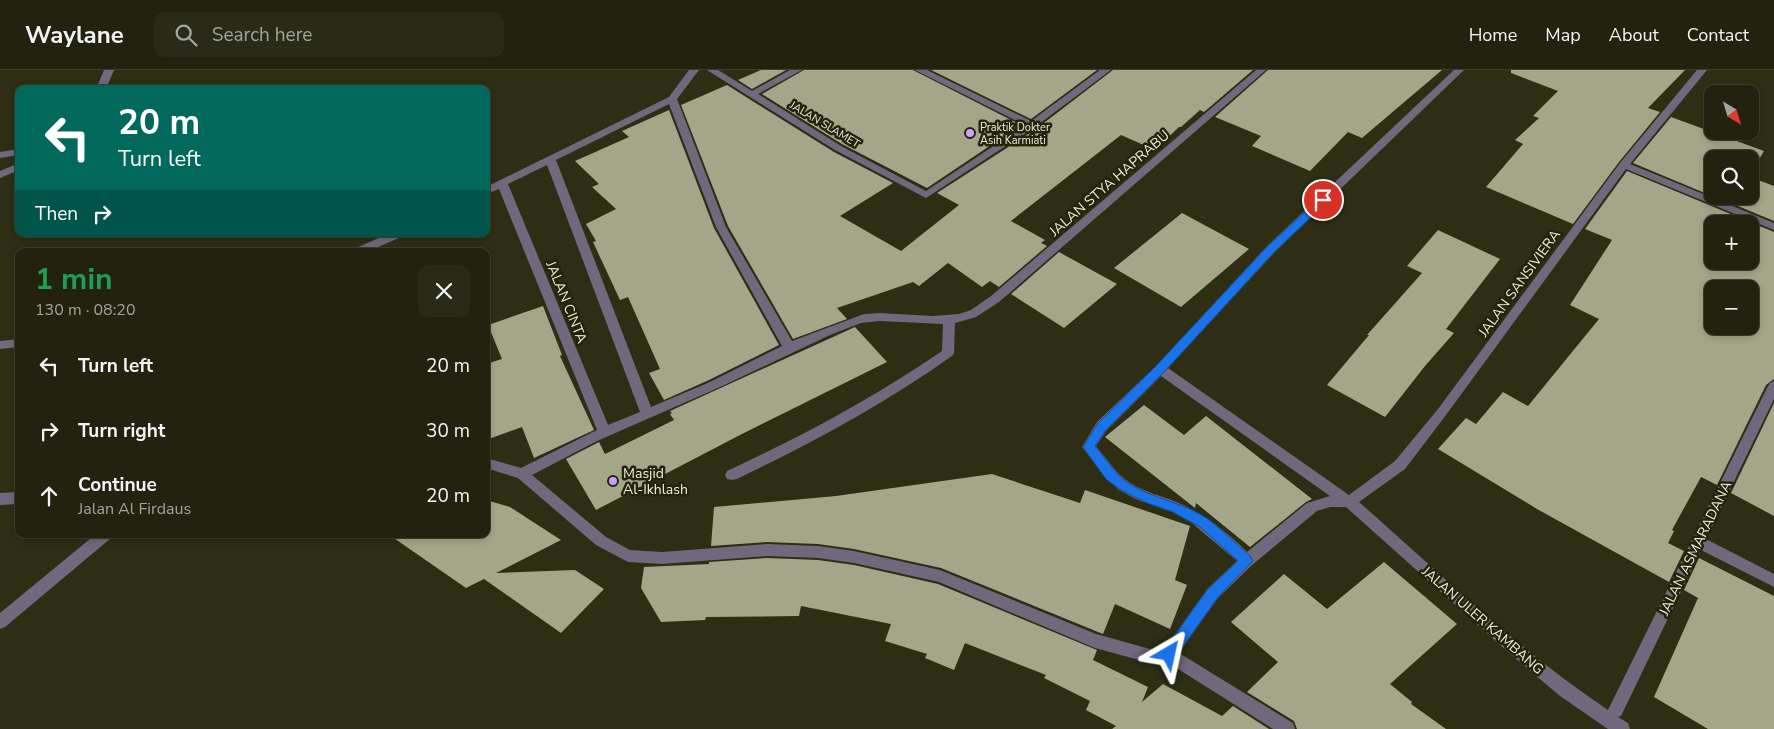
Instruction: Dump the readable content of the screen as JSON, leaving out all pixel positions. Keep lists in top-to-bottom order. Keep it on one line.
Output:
{"streets":{"street":["JALAN SLAMET","JALAN STYA HAPRABU","JALAN SANSIVIERA","JALAN CINTA","JALAN ASMARADANA","JALAN ULER KAMBANG"]},"crossings":[["JALAN SANSIVIERA","JALAN ULER KAMBANG"]],"places":["Praktik Dokter Asih Karmiati","Masjid Al-Ikhlash"],"north":"bottom right","page":{"header":"Waylane","search":"Search here","nav":["Home","Map","About","Contact"],"map_buttons":["+","−"],"turn":["20 m","Turn left"],"then":"Then","heading":["1 min","130 m · 08:20"],"list":[{"name":"Turn left","value":"20 m"},{"name":"Turn right","value":"30 m"},{"name":"Continue","note":"Jalan Al Firdaus","value":"20 m"}]}}
